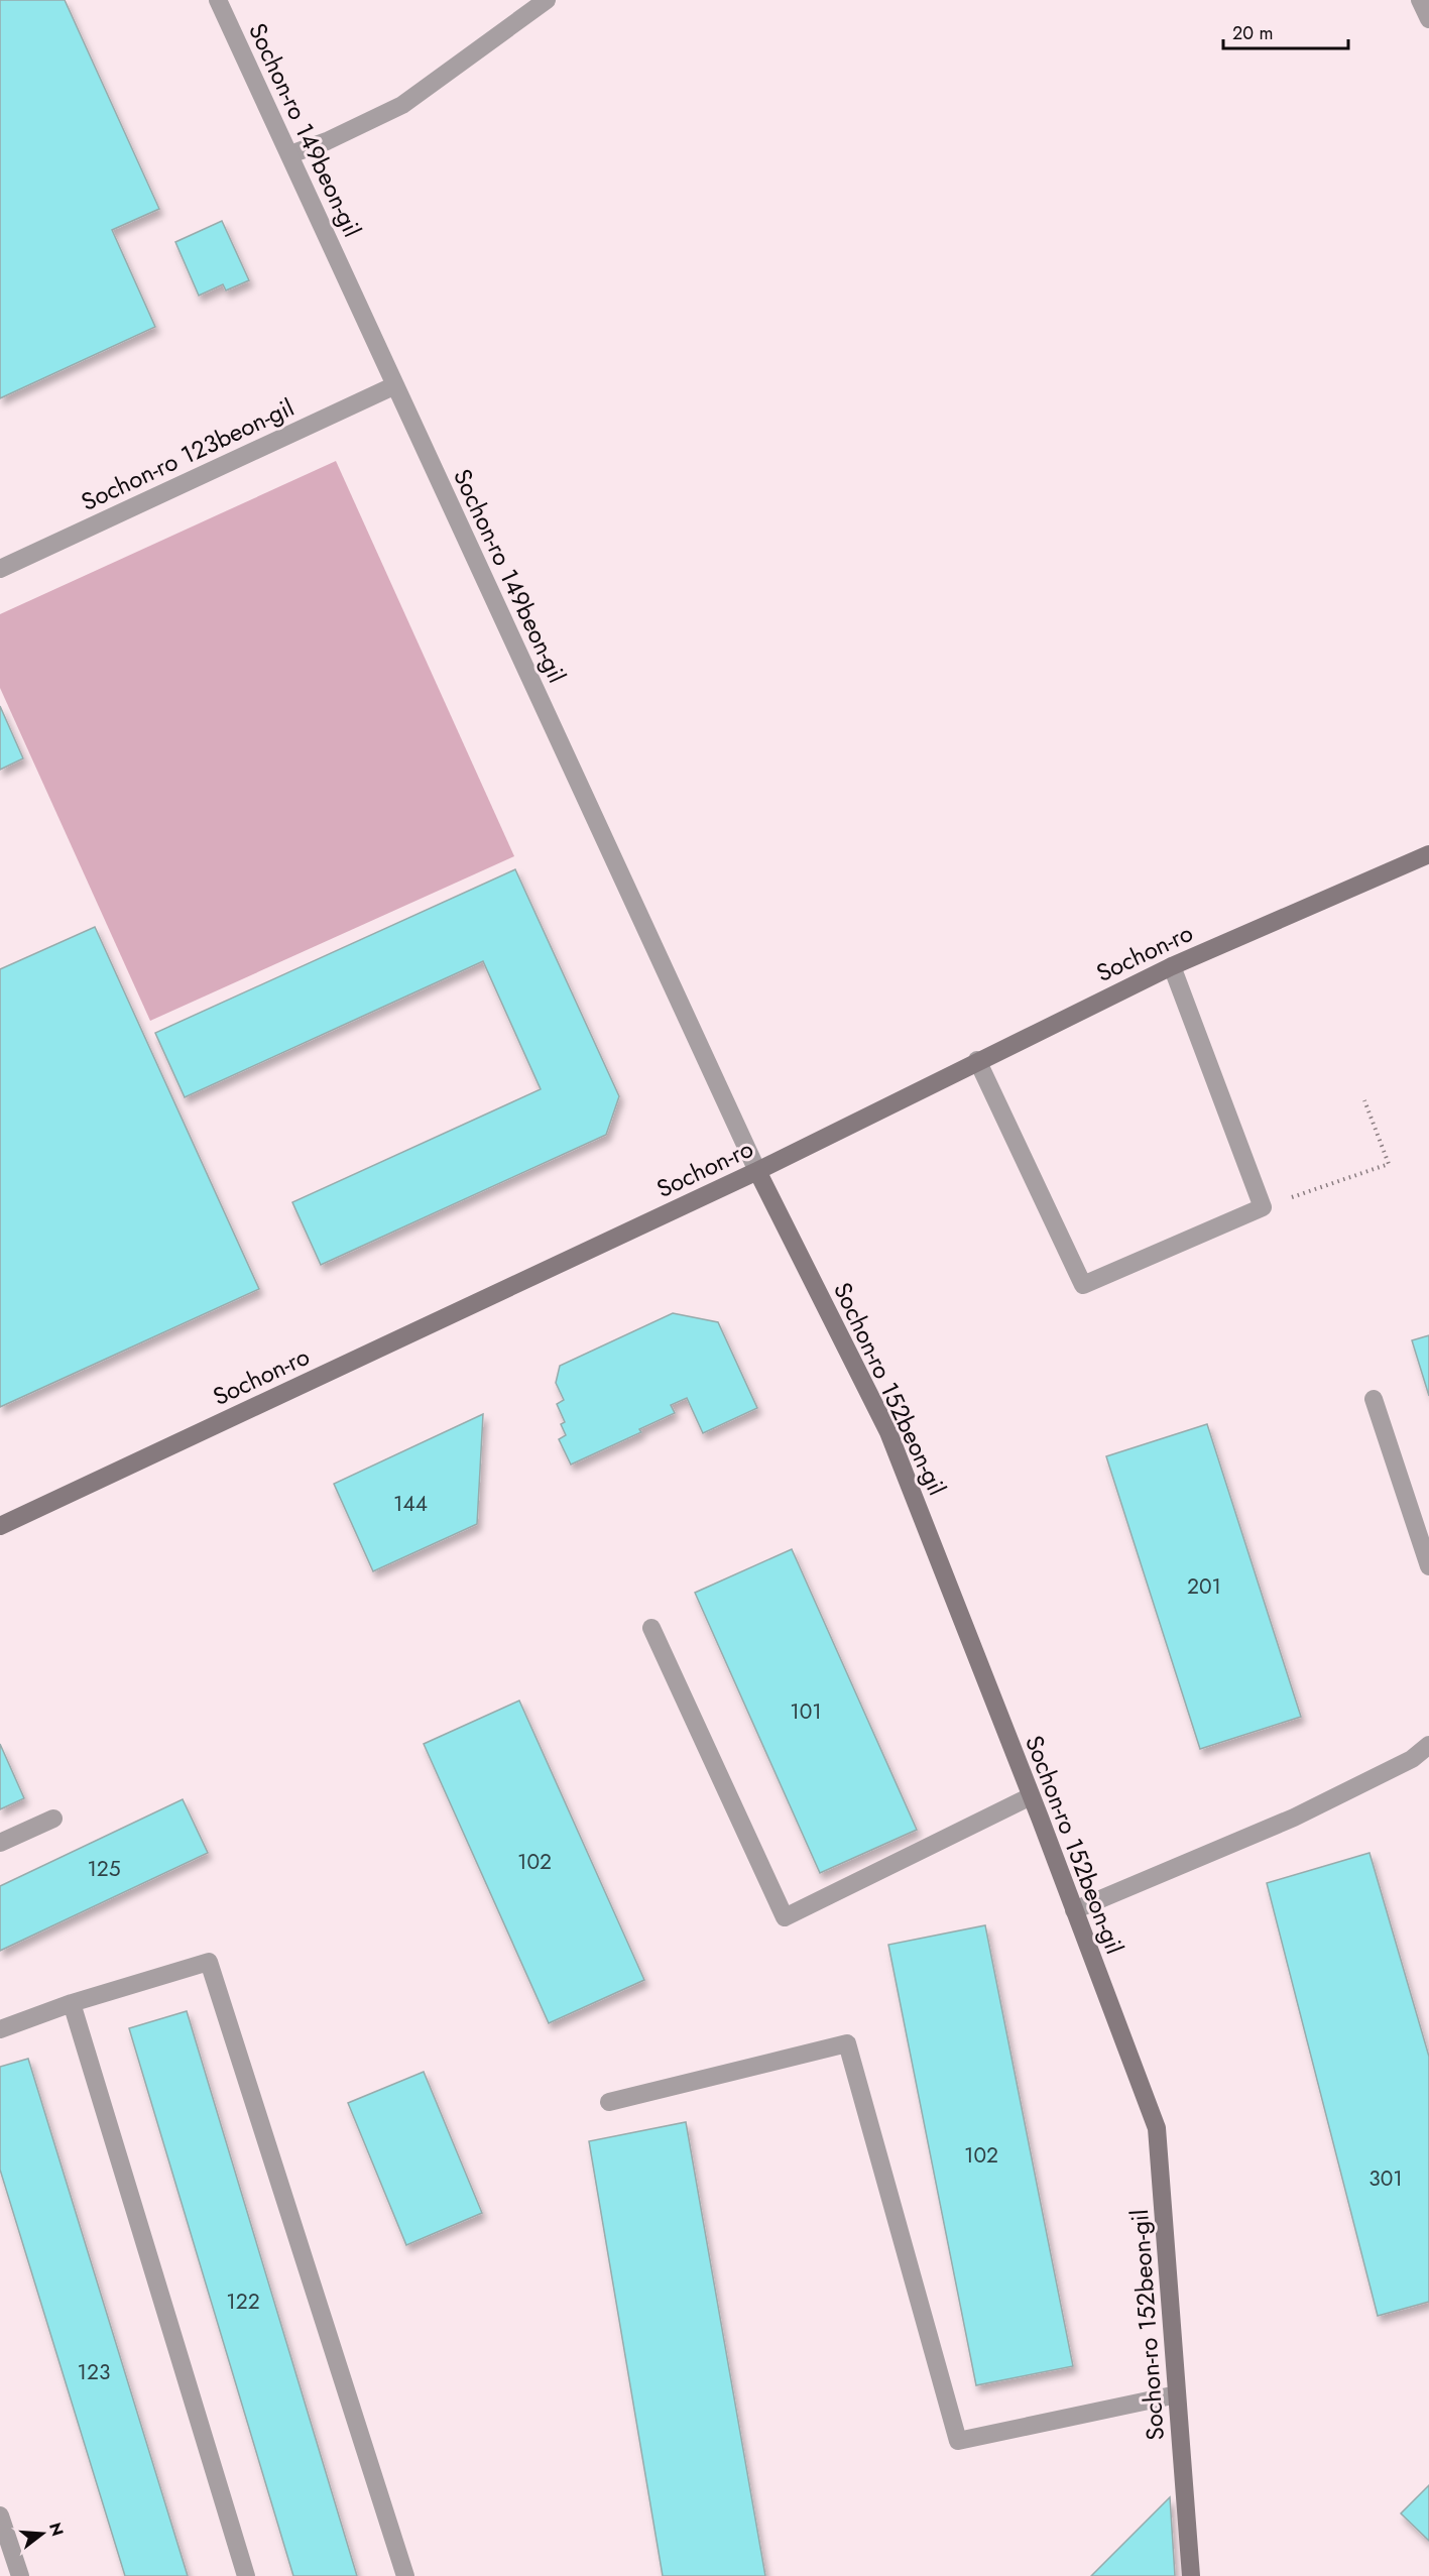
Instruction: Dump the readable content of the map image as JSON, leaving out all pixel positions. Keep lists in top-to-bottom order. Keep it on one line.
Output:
{"streets":{"street":["Sochon-ro 149beon-gil","Sochon-ro 123beon-gil","Sochon-ro","Sochon-ro 152beon-gil"]},"crossings":[["Sochon-ro 149beon-gil","Sochon-ro 123beon-gil"],["Sochon-ro 149beon-gil","Sochon-ro"],["Sochon-ro 149beon-gil","Sochon-ro 152beon-gil"],["Sochon-ro","Sochon-ro 152beon-gil"]],"house_numbers":["144","201","101","102","125","102","301","122","123"],"scale_bar":"20 m","north":"right"}
